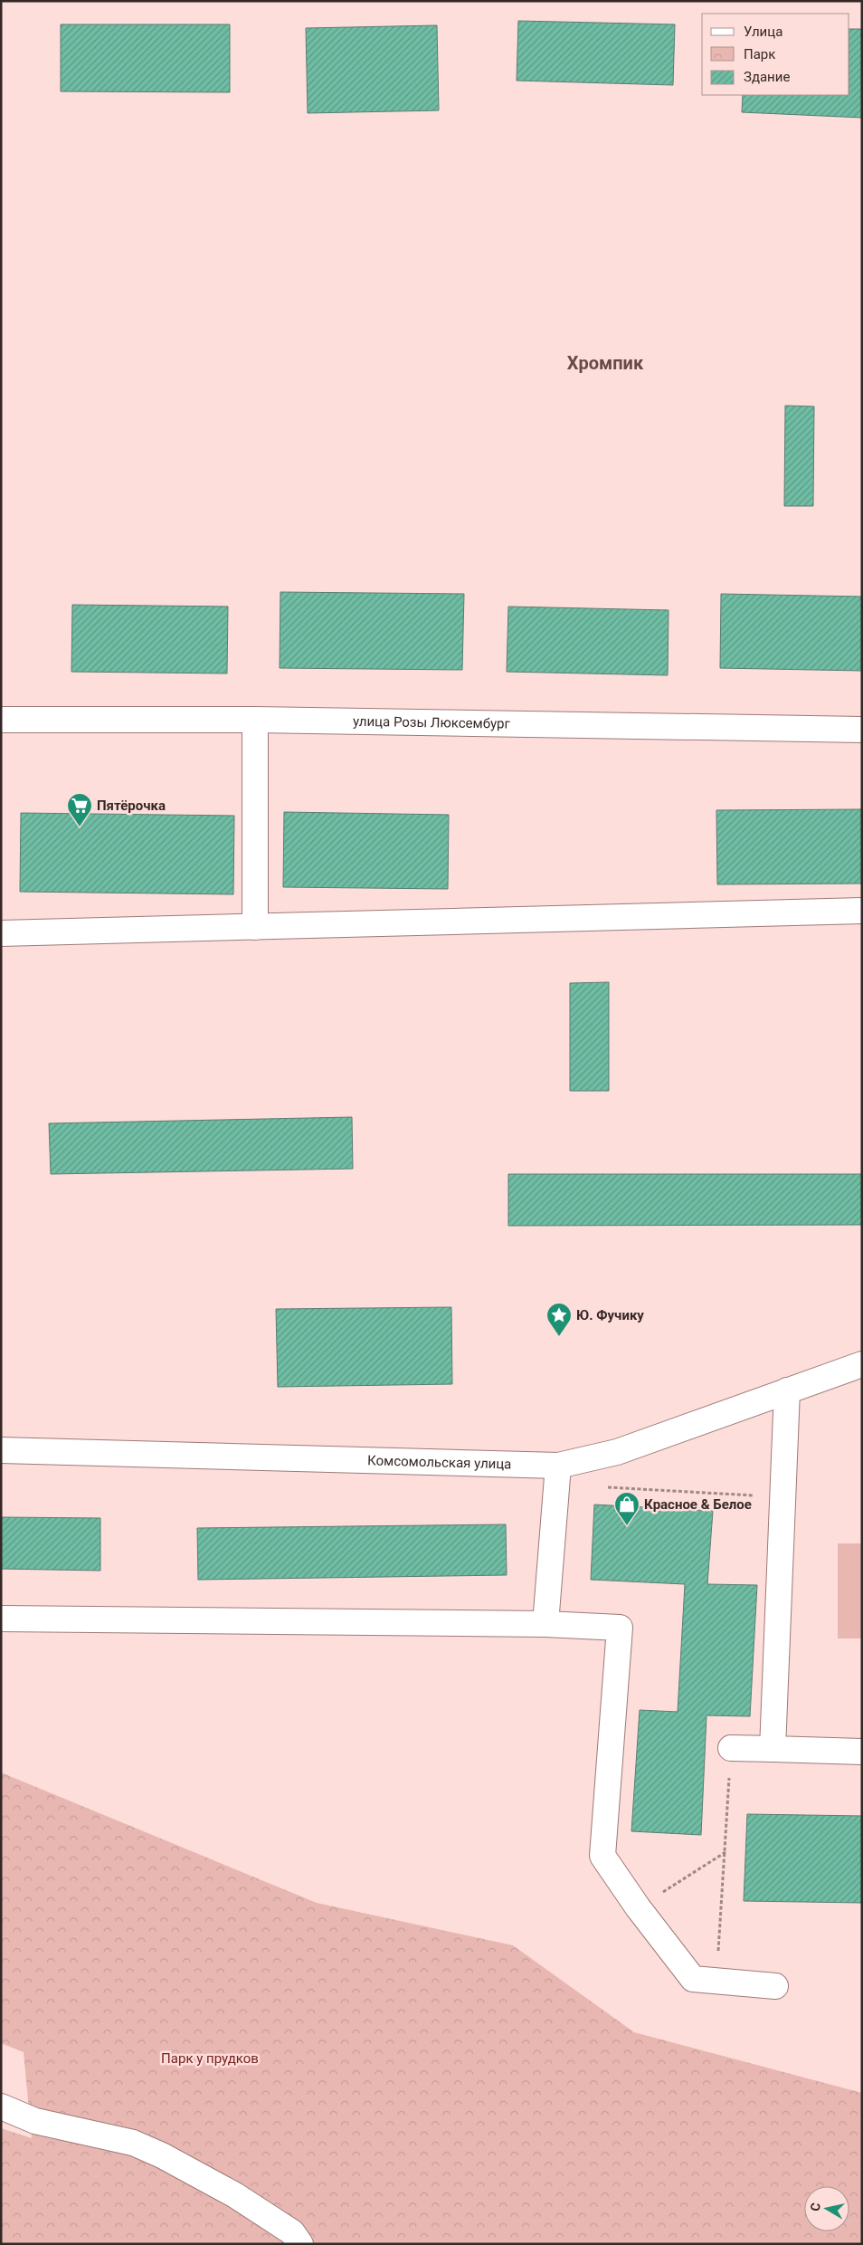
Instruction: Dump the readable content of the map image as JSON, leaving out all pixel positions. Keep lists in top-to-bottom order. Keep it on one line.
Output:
{"streets":{"street":["улица Розы Люксембург","Комсомольская улица"]},"districts":["Хромпик"],"parks":["Парк у прудков"],"places":{"supermarket":["Пятёрочка"],"place":["Ю. Фучику"],"shop":["Красное & Белое"]},"legend":["Улица","Парк","Здание"],"north":"left"}
